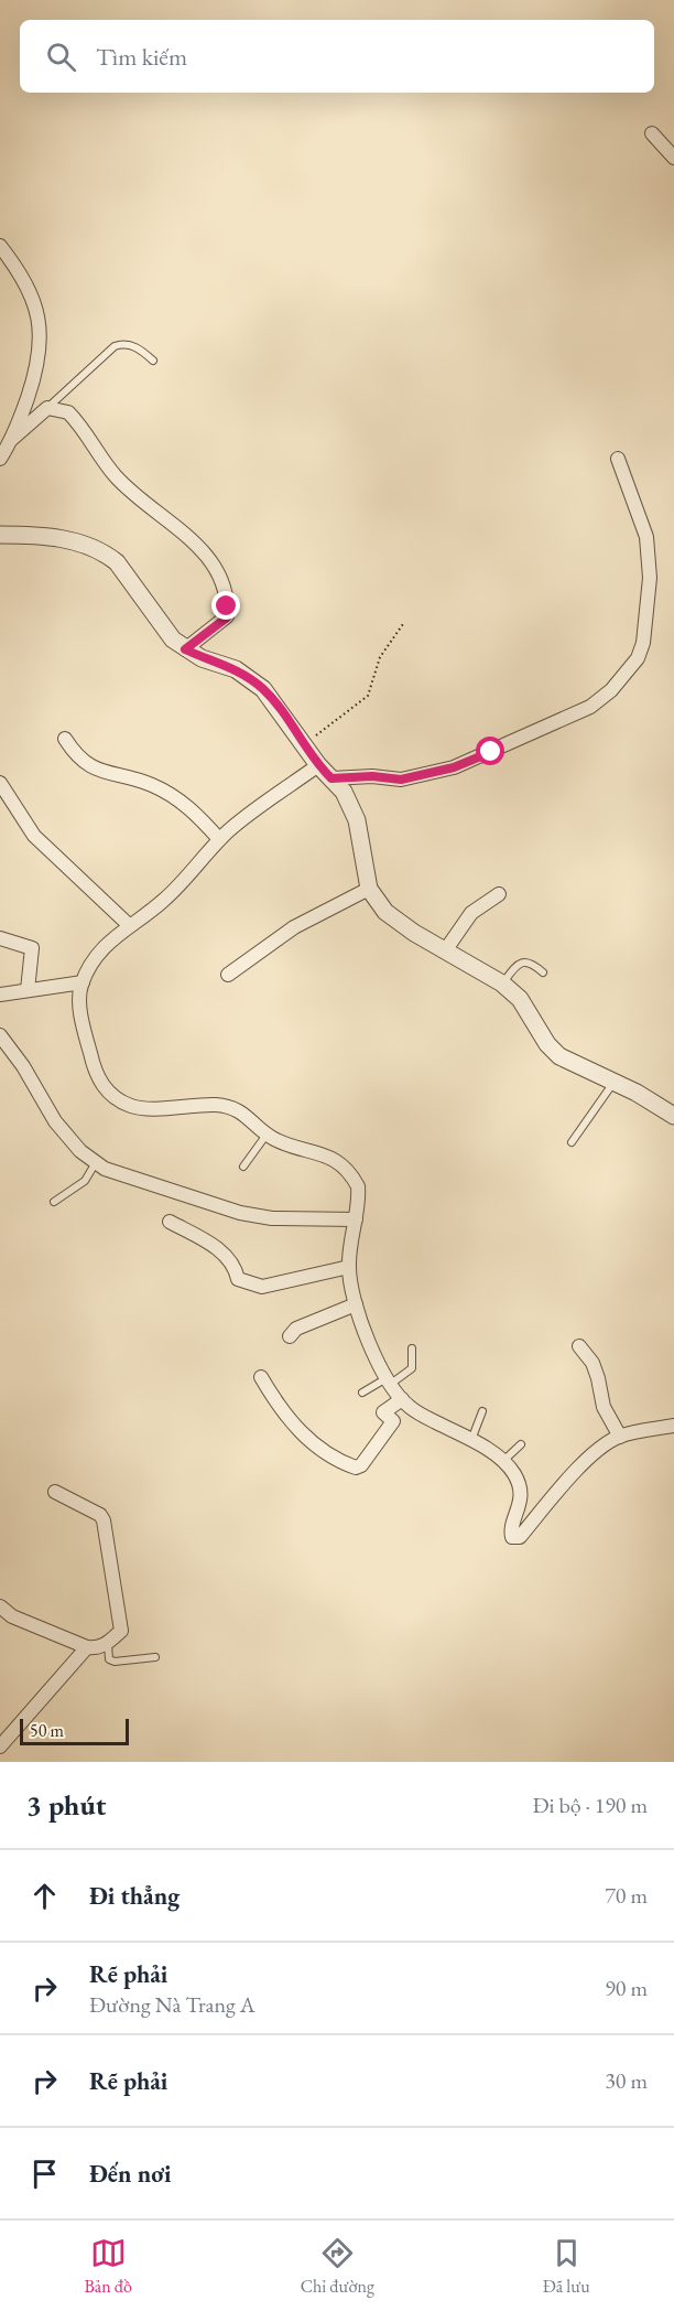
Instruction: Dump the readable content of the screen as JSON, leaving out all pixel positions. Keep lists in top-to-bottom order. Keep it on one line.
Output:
{"scale_bar":"50 m","page":{"search":"Tìm kiếm","scale":"50 m","heading":["3 phút","Đi bộ · 190 m"],"list":[["Đi thẳng","70 m"],["Rẽ phải","Đường Nà Trang A","90 m"],["Rẽ phải","30 m"],"Đến nơi"],"nav":["Bản đồ","Chỉ đường","Đã lưu"]}}
